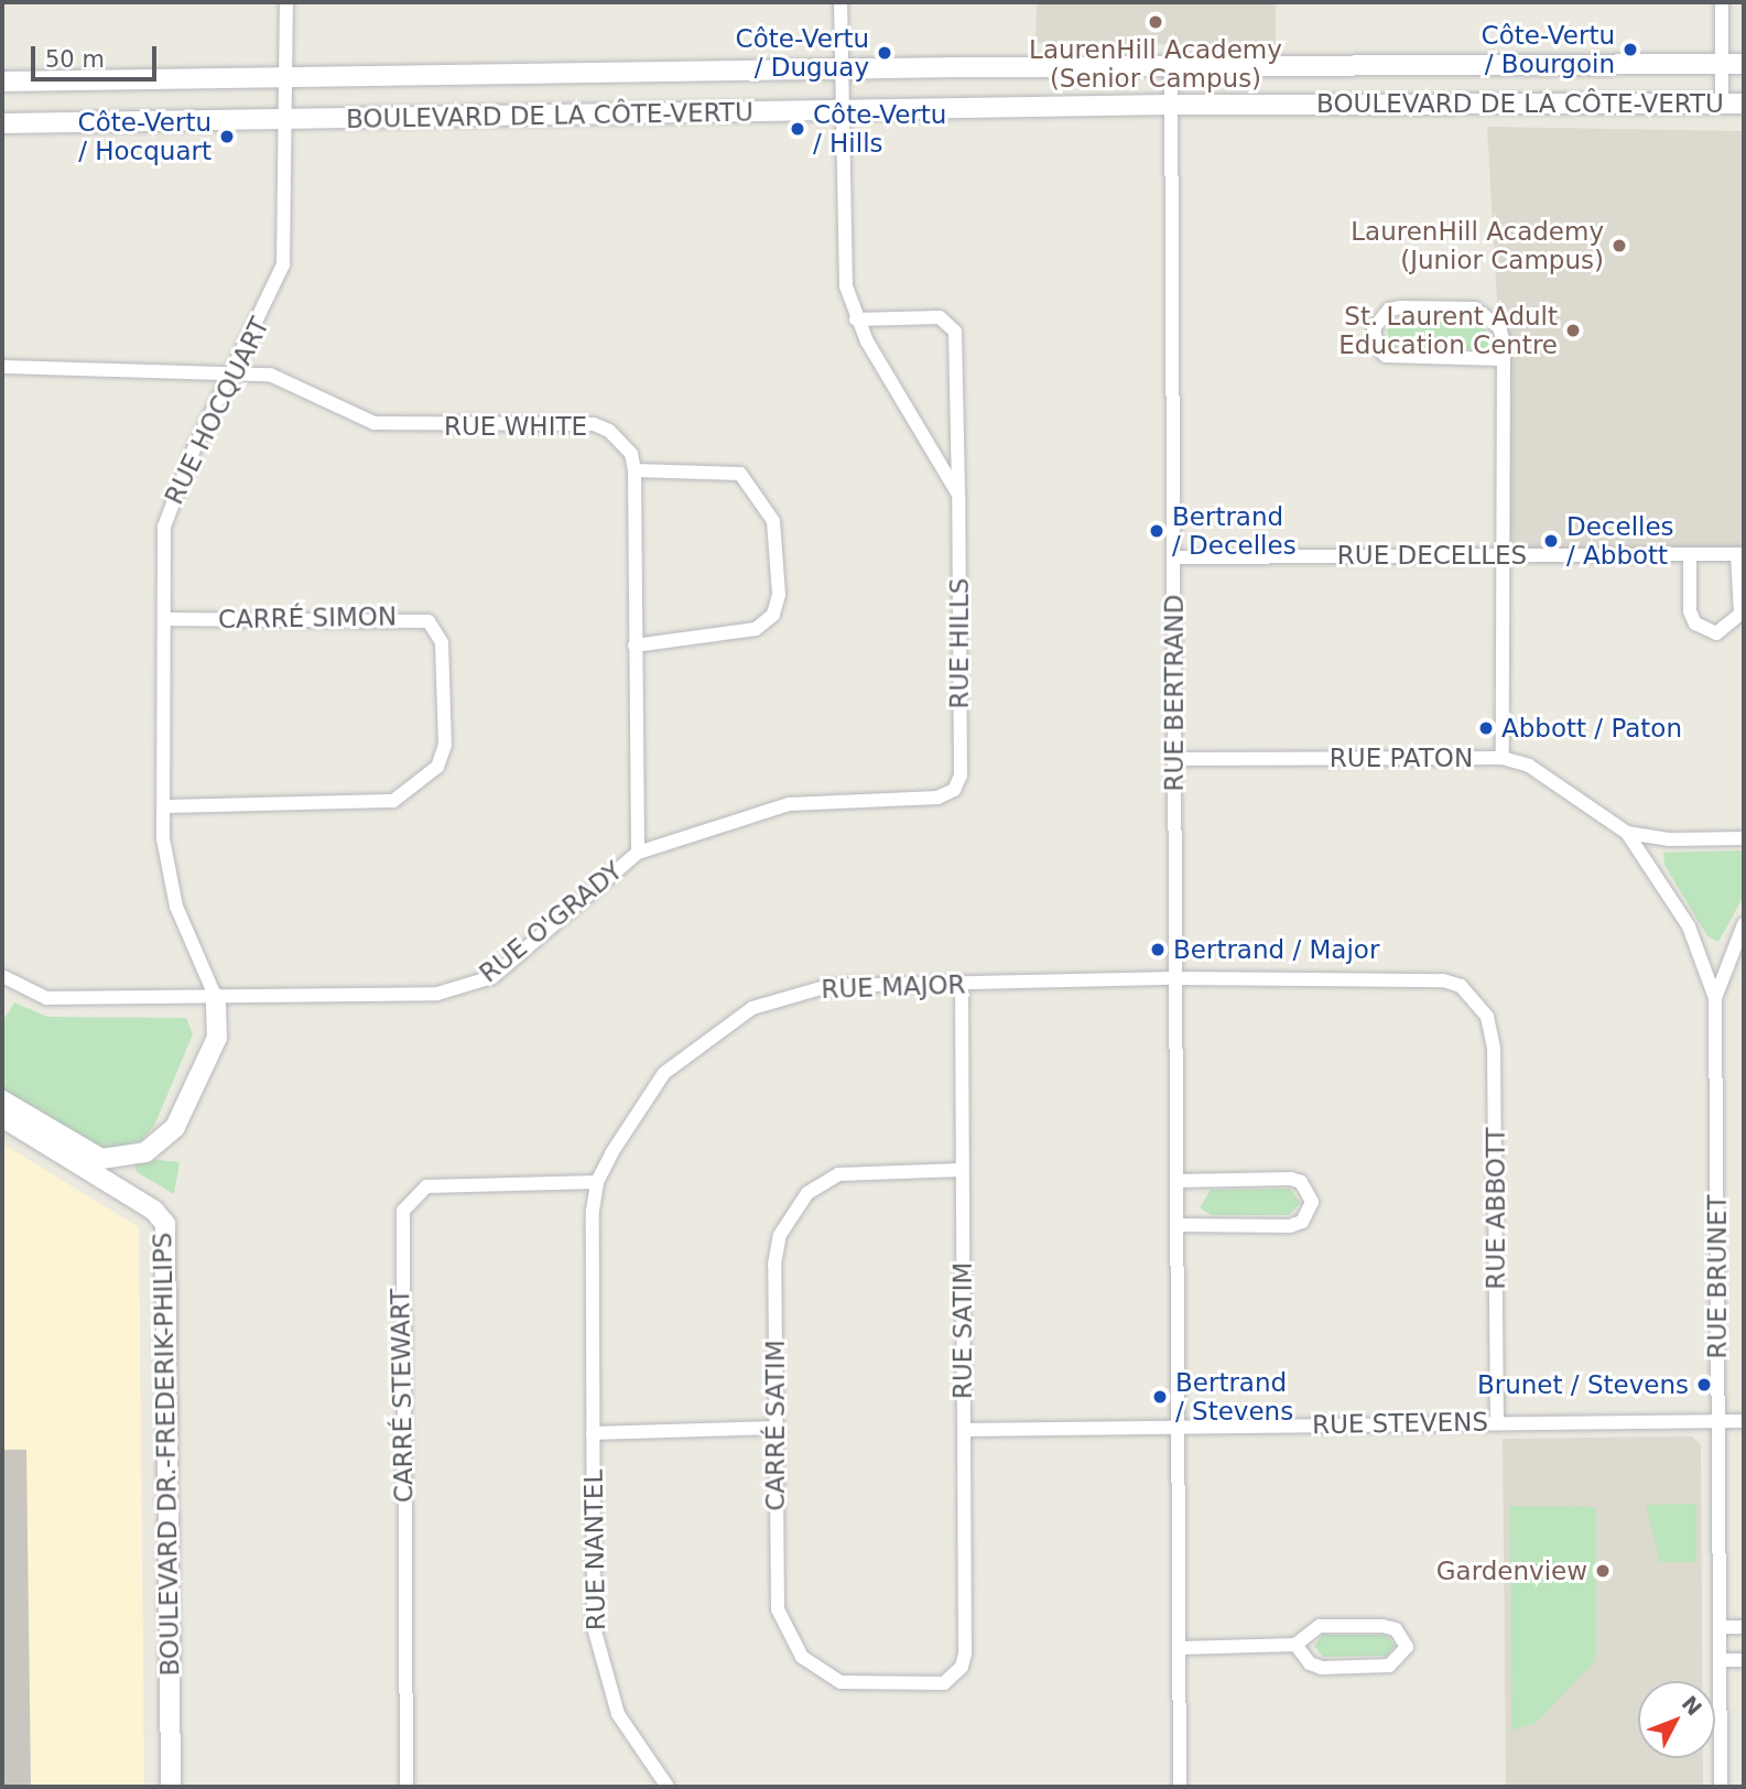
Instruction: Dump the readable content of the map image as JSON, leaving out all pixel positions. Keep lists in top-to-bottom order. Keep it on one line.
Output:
{"streets":{"main road":["BOULEVARD DE LA CÔTE-VERTU","BOULEVARD DR.-FREDERIK-PHILIPS"],"street":["RUE HOCQUART","RUE WHITE","RUE DECELLES","CARRÉ SIMON","RUE HILLS","RUE BERTRAND","RUE PATON","RUE O'GRADY","RUE MAJOR","RUE ABBOTT","RUE BRUNET","RUE SATIM","CARRÉ STEWART","RUE STEVENS","CARRÉ SATIM","RUE NANTEL"]},"crossings":[["BOULEVARD DE LA CÔTE-VERTU","RUE HOCQUART"],["BOULEVARD DE LA CÔTE-VERTU","RUE HILLS"],["BOULEVARD DE LA CÔTE-VERTU","RUE BERTRAND"],["RUE HOCQUART","RUE WHITE"],["RUE HOCQUART","CARRÉ SIMON"],["RUE HOCQUART","RUE O'GRADY"],["RUE WHITE","RUE O'GRADY"],["RUE DECELLES","RUE BERTRAND"],["RUE HILLS","RUE O'GRADY"],["RUE BERTRAND","RUE PATON"],["RUE BERTRAND","RUE MAJOR"],["RUE BERTRAND","RUE STEVENS"],["RUE PATON","RUE BRUNET"],["RUE MAJOR","RUE ABBOTT"],["RUE MAJOR","RUE SATIM"],["RUE MAJOR","CARRÉ STEWART"],["RUE MAJOR","RUE NANTEL"],["RUE ABBOTT","RUE STEVENS"],["RUE BRUNET","RUE STEVENS"],["RUE SATIM","RUE STEVENS"],["RUE SATIM","CARRÉ SATIM"]],"places":["LaurenHill Academy (Senior Campus)","Côte-Vertu / Bourgoin","Côte-Vertu / Duguay","Côte-Vertu / Hills","Côte-Vertu / Hocquart","LaurenHill Academy (Junior Campus)","St. Laurent Adult Education Centre","Bertrand / Decelles","Decelles / Abbott","Abbott / Paton","Bertrand / Major","Brunet / Stevens","Bertrand / Stevens","Gardenview"],"scale_bar":"50 m","north":"top right"}
